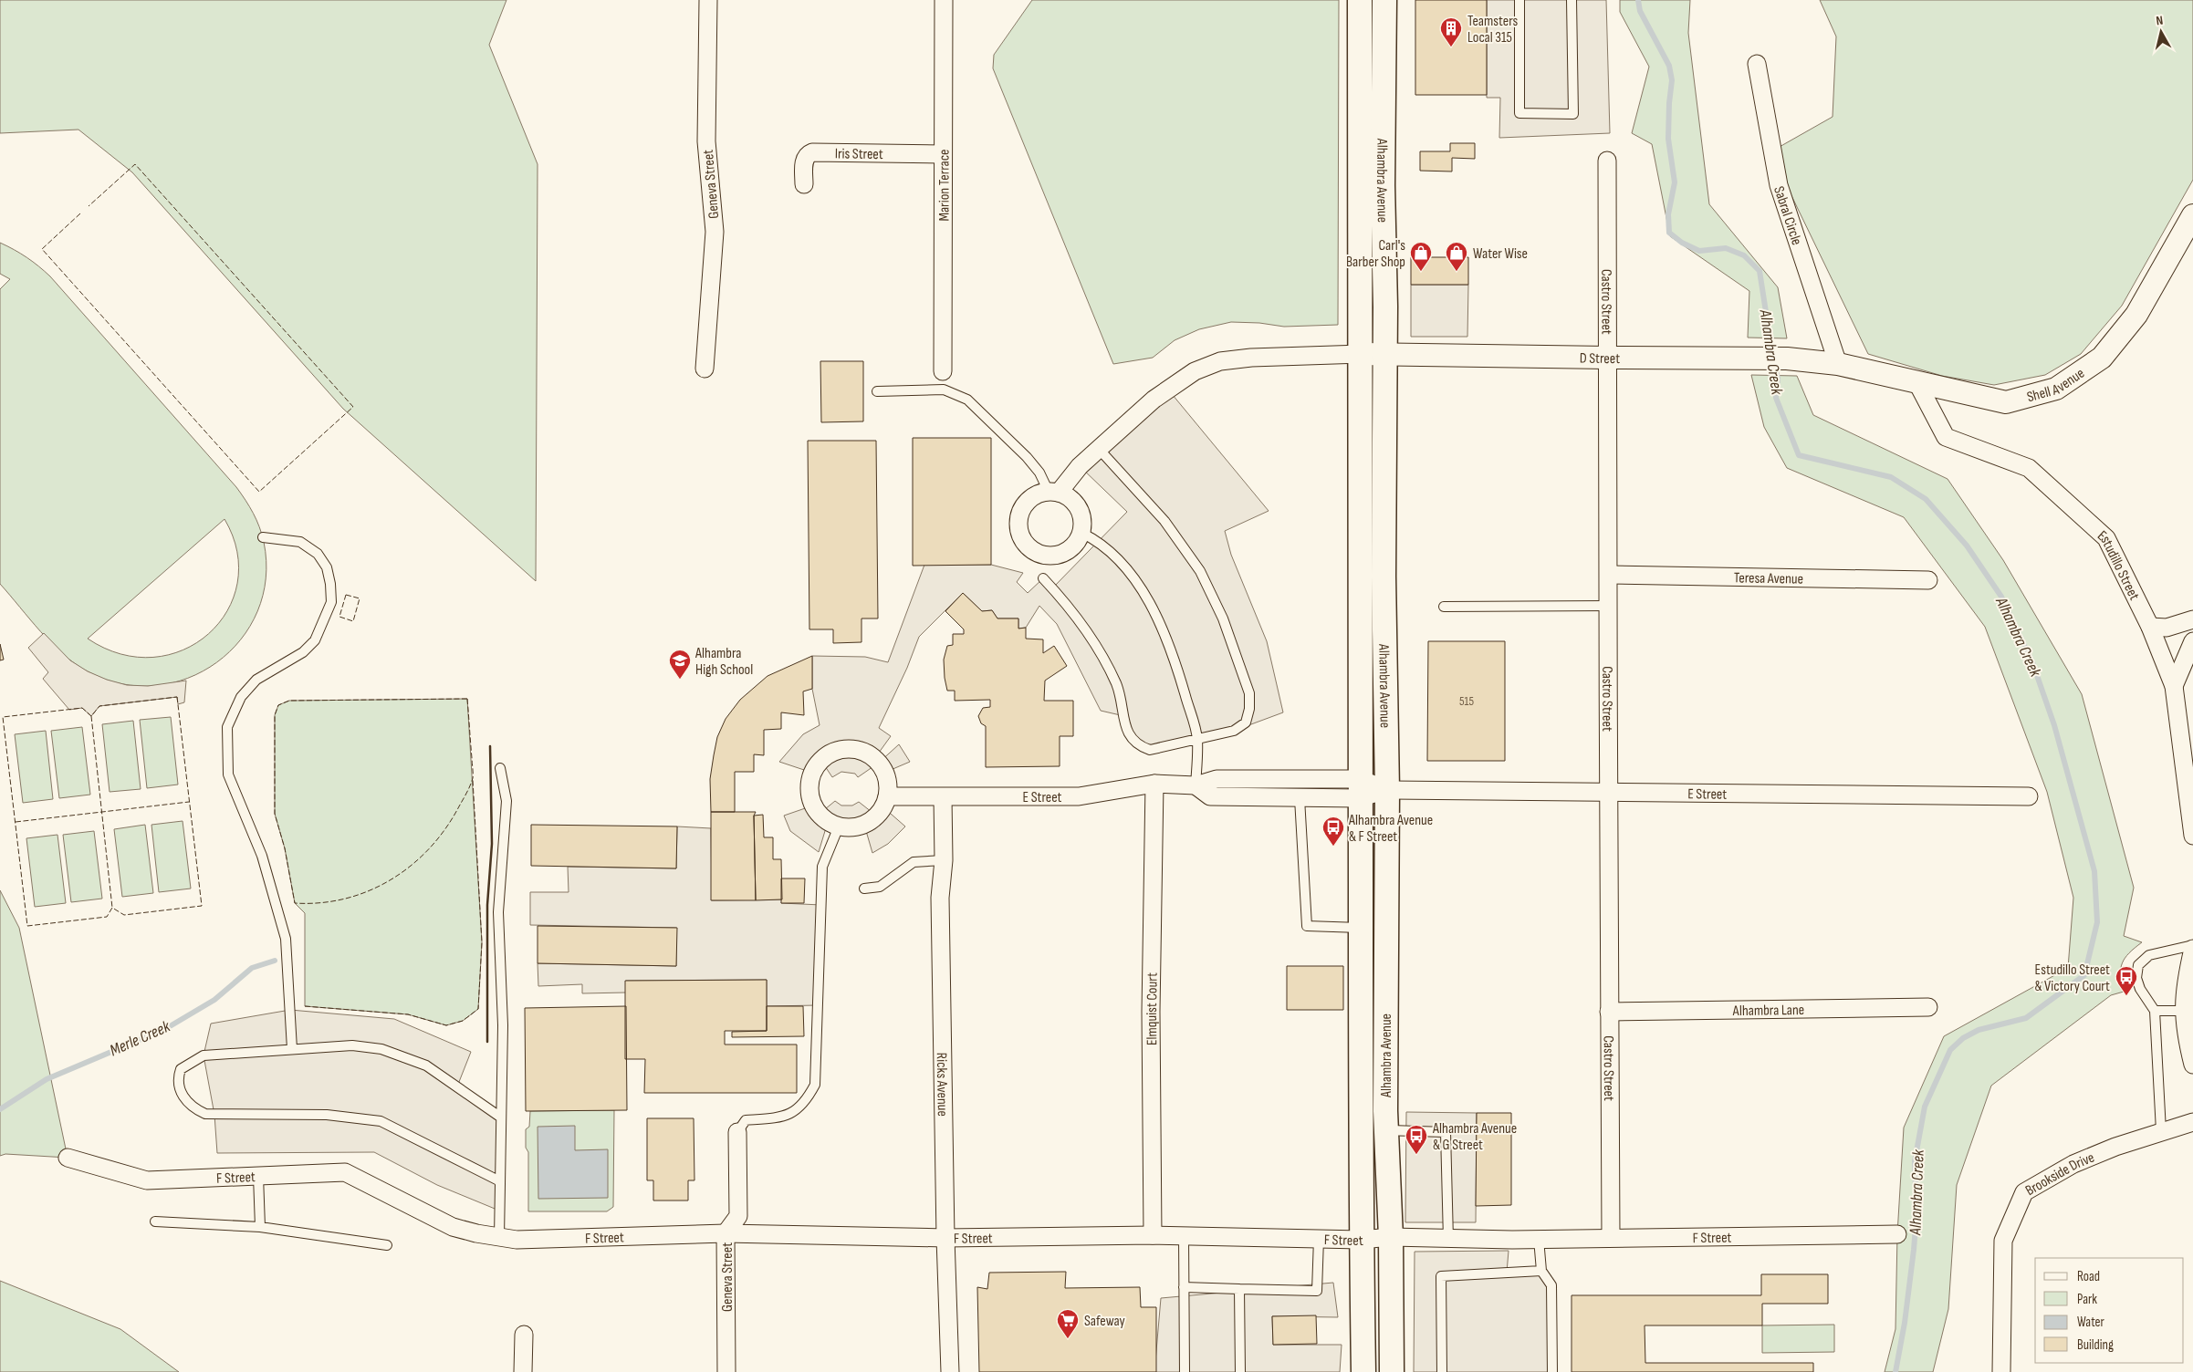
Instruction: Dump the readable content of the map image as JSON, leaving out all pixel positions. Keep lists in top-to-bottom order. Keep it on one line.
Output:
{"streets":{"main road":["Alhambra Avenue"],"street":["Iris Street","Geneva Street","Marion Terrace","Sabral Circle","Castro Street","D Street","Shell Avenue","Estudillo Street","Teresa Avenue","E Street","Elmquist Court","Alhambra Lane","Ricks Avenue","Brookside Drive","F Street"]},"crossings":[["Iris Street","Marion Terrace"],["Alhambra Avenue","D Street"],["Alhambra Avenue","E Street"],["Alhambra Avenue","F Street"],["Geneva Street","F Street"],["Sabral Circle","D Street"],["Sabral Circle","Shell Avenue"],["Castro Street","D Street"],["Castro Street","Teresa Avenue"],["Castro Street","E Street"],["Castro Street","Alhambra Lane"],["Castro Street","F Street"],["D Street","Shell Avenue"],["Shell Avenue","Estudillo Street"],["E Street","Elmquist Court"],["E Street","Ricks Avenue"],["Elmquist Court","F Street"],["Ricks Avenue","F Street"]],"water":["Alhambra Creek","Merle Creek"],"places":{"building":["Teamsters Local 315"],"shop":["Carl's Barber Shop","Water Wise"],"school or university":["Alhambra High School"],"bus stop":["Alhambra Avenue & F Street","Estudillo Street & Victory Court","Alhambra Avenue & G Street"],"supermarket":["Safeway"]},"house_numbers":["515"],"legend":["Road","Park","Water","Building"],"north":"top"}
